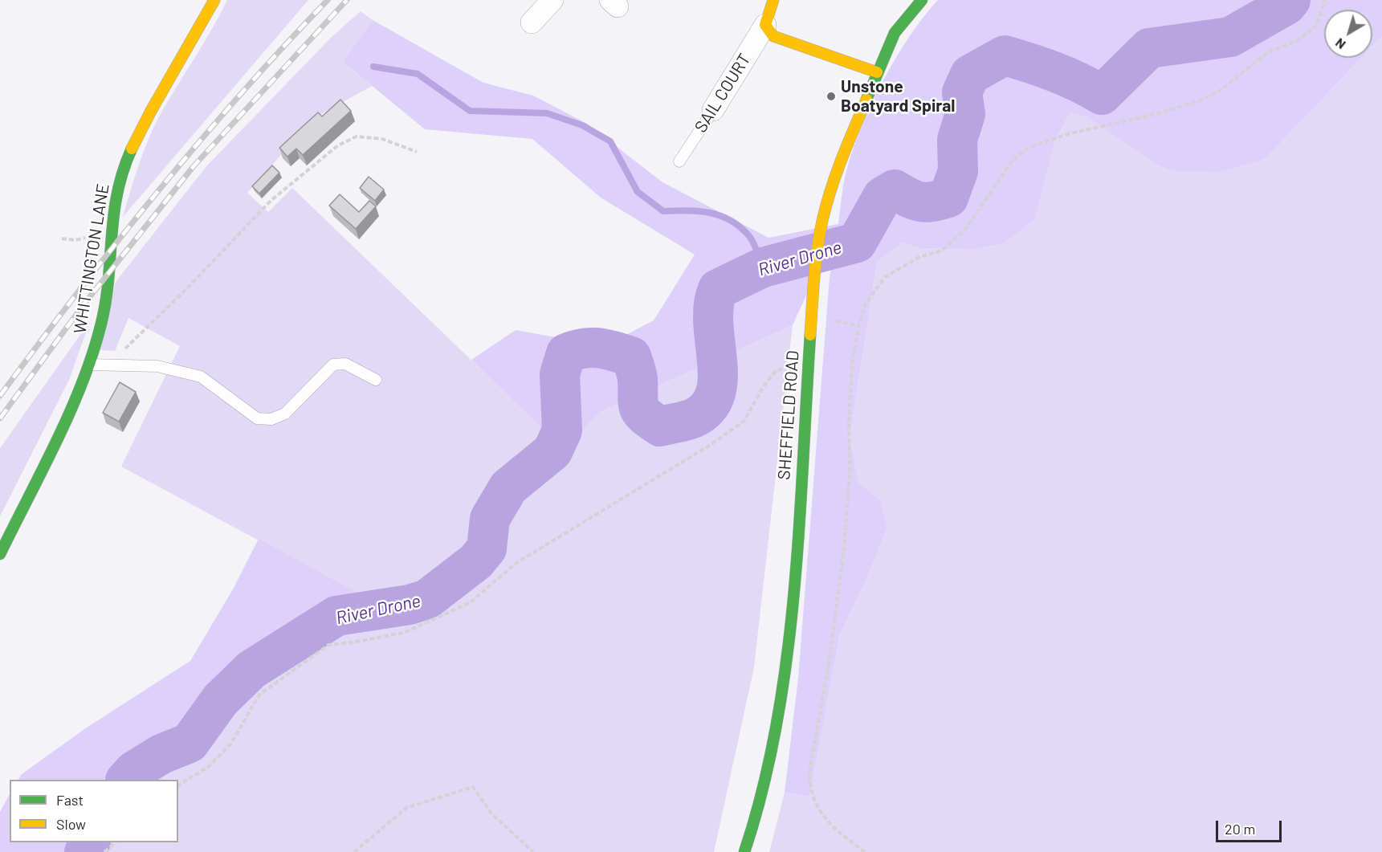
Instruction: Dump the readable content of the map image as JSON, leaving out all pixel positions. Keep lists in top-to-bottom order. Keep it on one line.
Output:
{"streets":{"main road":["WHITTINGTON LANE","SHEFFIELD ROAD"],"street":["SAIL COURT"]},"water":["River Drone"],"places":["Unstone Boatyard Spiral"],"legend":["Fast","Slow"],"scale_bar":"20 m","north":"bottom left"}
